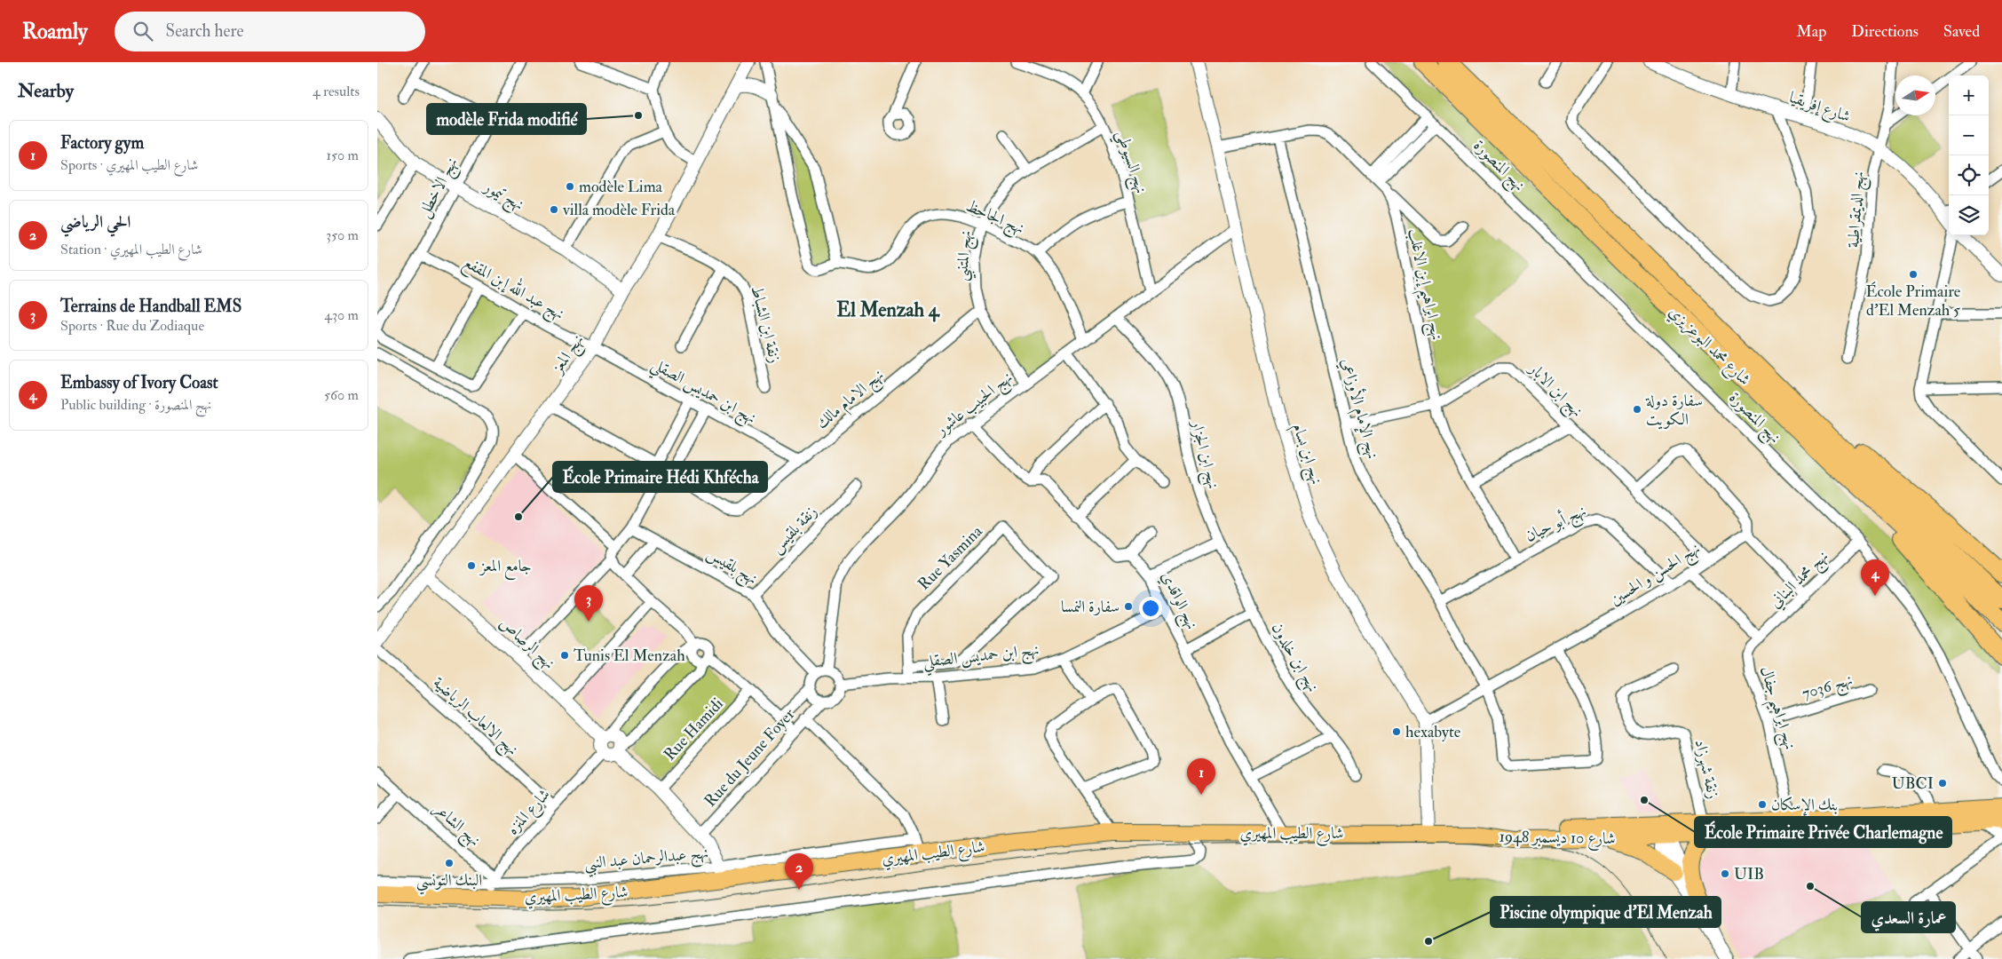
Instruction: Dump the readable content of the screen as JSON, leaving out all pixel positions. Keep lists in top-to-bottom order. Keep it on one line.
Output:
{"streets":{"highway":["شارع محمد البوعزيزي"],"main road":["شارع الطيب المهيري","شارع 10 ديسمبر 1948"],"street":["شارع إفريقيا","نهج السيوطي","نهج المنصورة","نهج الاخطل","نهج تيمور","نهج الديمقراطية","نهج الجاحظ","نهج المتنبي","نهج ابراهيم إبن الاغلب","نهج عبد الله إبن المقفع","زنقة ابن الشباط","نهج المعز","نهج ابن الابار","نهج ابن حمديس الصقلي","نهج الامام مالك","نهج الحبيب عاشور","نهج الإمام الأوزاعي","نهج ابن بسام","نهج ابن الجزار","نهج أبو حيان","زنقة بلقيس","Rue Yasmina","نهج بلقيس","نهج الحسن و الحسين","نهج محمد البناني","نهج الواقدي","نهج الرصاص","نهج ابن خلدون","نهج 7036","نهج ابراهيم جفال","نهج الالعاب الرياضية","Rue Hamidi","Rue du Jeune Foyer","زنقة شهرزاد","شارع المنزه","نهج الشاعر","نهج عبدالرحمان عبد النبي"]},"crossings":[["شارع إفريقيا","نهج الديمقراطية"],["نهج السيوطي","نهج المتنبي"],["نهج السيوطي","نهج الحبيب عاشور"],["نهج المنصورة","نهج محمد البناني"],["نهج الاخطل","نهج تيمور"],["نهج الاخطل","نهج عبد الله إبن المقفع"],["نهج تيمور","نهج المعز"],["نهج الجاحظ","نهج المتنبي"],["نهج الجاحظ","نهج الحبيب عاشور"],["نهج المتنبي","نهج الامام مالك"],["نهج المتنبي","نهج الحبيب عاشور"],["نهج ابراهيم إبن الاغلب","نهج ابن الابار"],["نهج ابراهيم إبن الاغلب","نهج الإمام الأوزاعي"],["نهج ابراهيم إبن الاغلب","نهج ابن بسام"],["نهج ابراهيم إبن الاغلب","نهج أبو حيان"],["نهج عبد الله إبن المقفع","نهج المعز"],["نهج عبد الله إبن المقفع","نهج ابن حمديس الصقلي"],["زنقة ابن الشباط","نهج المعز"],["نهج المعز","نهج ابن حمديس الصقلي"],["نهج المعز","نهج الرصاص"],["نهج ابن الابار","نهج الإمام الأوزاعي"],["نهج ابن الابار","نهج الحسن و الحسين"],["نهج ابن حمديس الصقلي","نهج الامام مالك"],["نهج ابن حمديس الصقلي","نهج الحبيب عاشور"],["نهج ابن حمديس الصقلي","Rue Yasmina"],["نهج ابن حمديس الصقلي","نهج بلقيس"],["نهج ابن حمديس الصقلي","نهج الواقدي"],["نهج ابن حمديس الصقلي","Rue du Jeune Foyer"],["نهج الحبيب عاشور","نهج ابن بسام"],["نهج الحبيب عاشور","نهج ابن الجزار"],["نهج الحبيب عاشور","نهج بلقيس"],["نهج الحبيب عاشور","Rue du Jeune Foyer"],["نهج الإمام الأوزاعي","نهج أبو حيان"],["نهج الإمام الأوزاعي","نهج الحسن و الحسين"],["نهج ابن بسام","نهج الحسن و الحسين"],["نهج ابن الجزار","نهج ابن خلدون"],["نهج أبو حيان","نهج الحسن و الحسين"],["زنقة بلقيس","نهج بلقيس"],["نهج بلقيس","Rue du Jeune Foyer"],["نهج محمد البناني","نهج ابراهيم جفال"],["نهج الواقدي","نهج ابن خلدون"],["نهج الواقدي","شارع الطيب المهيري"],["نهج الرصاص","Rue Hamidi"],["نهج الرصاص","Rue du Jeune Foyer"],["نهج الرصاص","شارع المنزه"],["نهج الرصاص","شارع الطيب المهيري"],["نهج الرصاص","نهج عبدالرحمان عبد النبي"],["نهج 7036","نهج ابراهيم جفال"],["نهج ابراهيم جفال","شارع 10 ديسمبر 1948"],["نهج الالعاب الرياضية","شارع المنزه"],["زنقة شهرزاد","شارع 10 ديسمبر 1948"],["شارع المنزه","نهج الشاعر"],["شارع المنزه","شارع الطيب المهيري"],["شارع المنزه","نهج عبدالرحمان عبد النبي"],["نهج الشاعر","نهج عبدالرحمان عبد النبي"],["شارع الطيب المهيري","شارع 10 ديسمبر 1948"],["شارع الطيب المهيري","نهج عبدالرحمان عبد النبي"]],"districts":["El Menzah 4"],"places":["modèle Frida modifié","modèle Lima","villa modèle Frida","École Primaire d'El Menzah 5","سفارة دولة الكويت","École Primaire Hédi Khfécha","جامع المعز","سفارة النمسا","Tunis El Menzah","hexabyte","UBCI","École Primaire Privée Charlemagne","بنك الإسكان","البنك التونسي","UIB","عمارة السعدي","Piscine olympique d'El Menzah"],"north":"right","page":{"header":"Roamly","search":"Search here","nav":["Map","Directions","Saved"],"heading":["Nearby","4 results"],"map_buttons":["+","−"],"list":[{"mark":"1","name":"Factory gym","note":"Sports · شارع الطيب المهيري","value":"150 m"},{"mark":"2","name":"الحي الرياضي","note":"Station · شارع الطيب المهيري","value":"350 m"},{"mark":"3","name":"Terrains de Handball EMS","note":"Sports · Rue du Zodiaque","value":"430 m"},{"mark":"4","name":"Embassy of Ivory Coast","note":"Public building · نهج المنصورة","value":"560 m"}],"pins":["4","3","1","2"]}}
